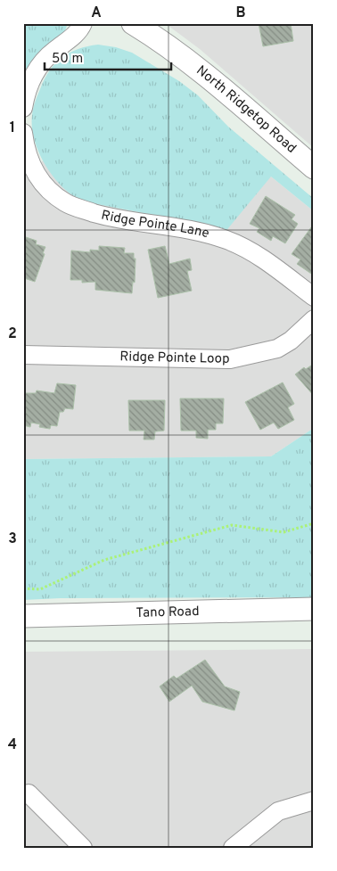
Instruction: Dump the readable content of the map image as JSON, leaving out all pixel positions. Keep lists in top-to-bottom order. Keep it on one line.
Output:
{"streets":{"street":["North Ridgetop Road","Ridge Pointe Lane","Ridge Pointe Loop","Tano Road"]},"scale_bar":"50 m","grid":{"columns":["A","B"],"rows":["1","2","3","4"]}}
